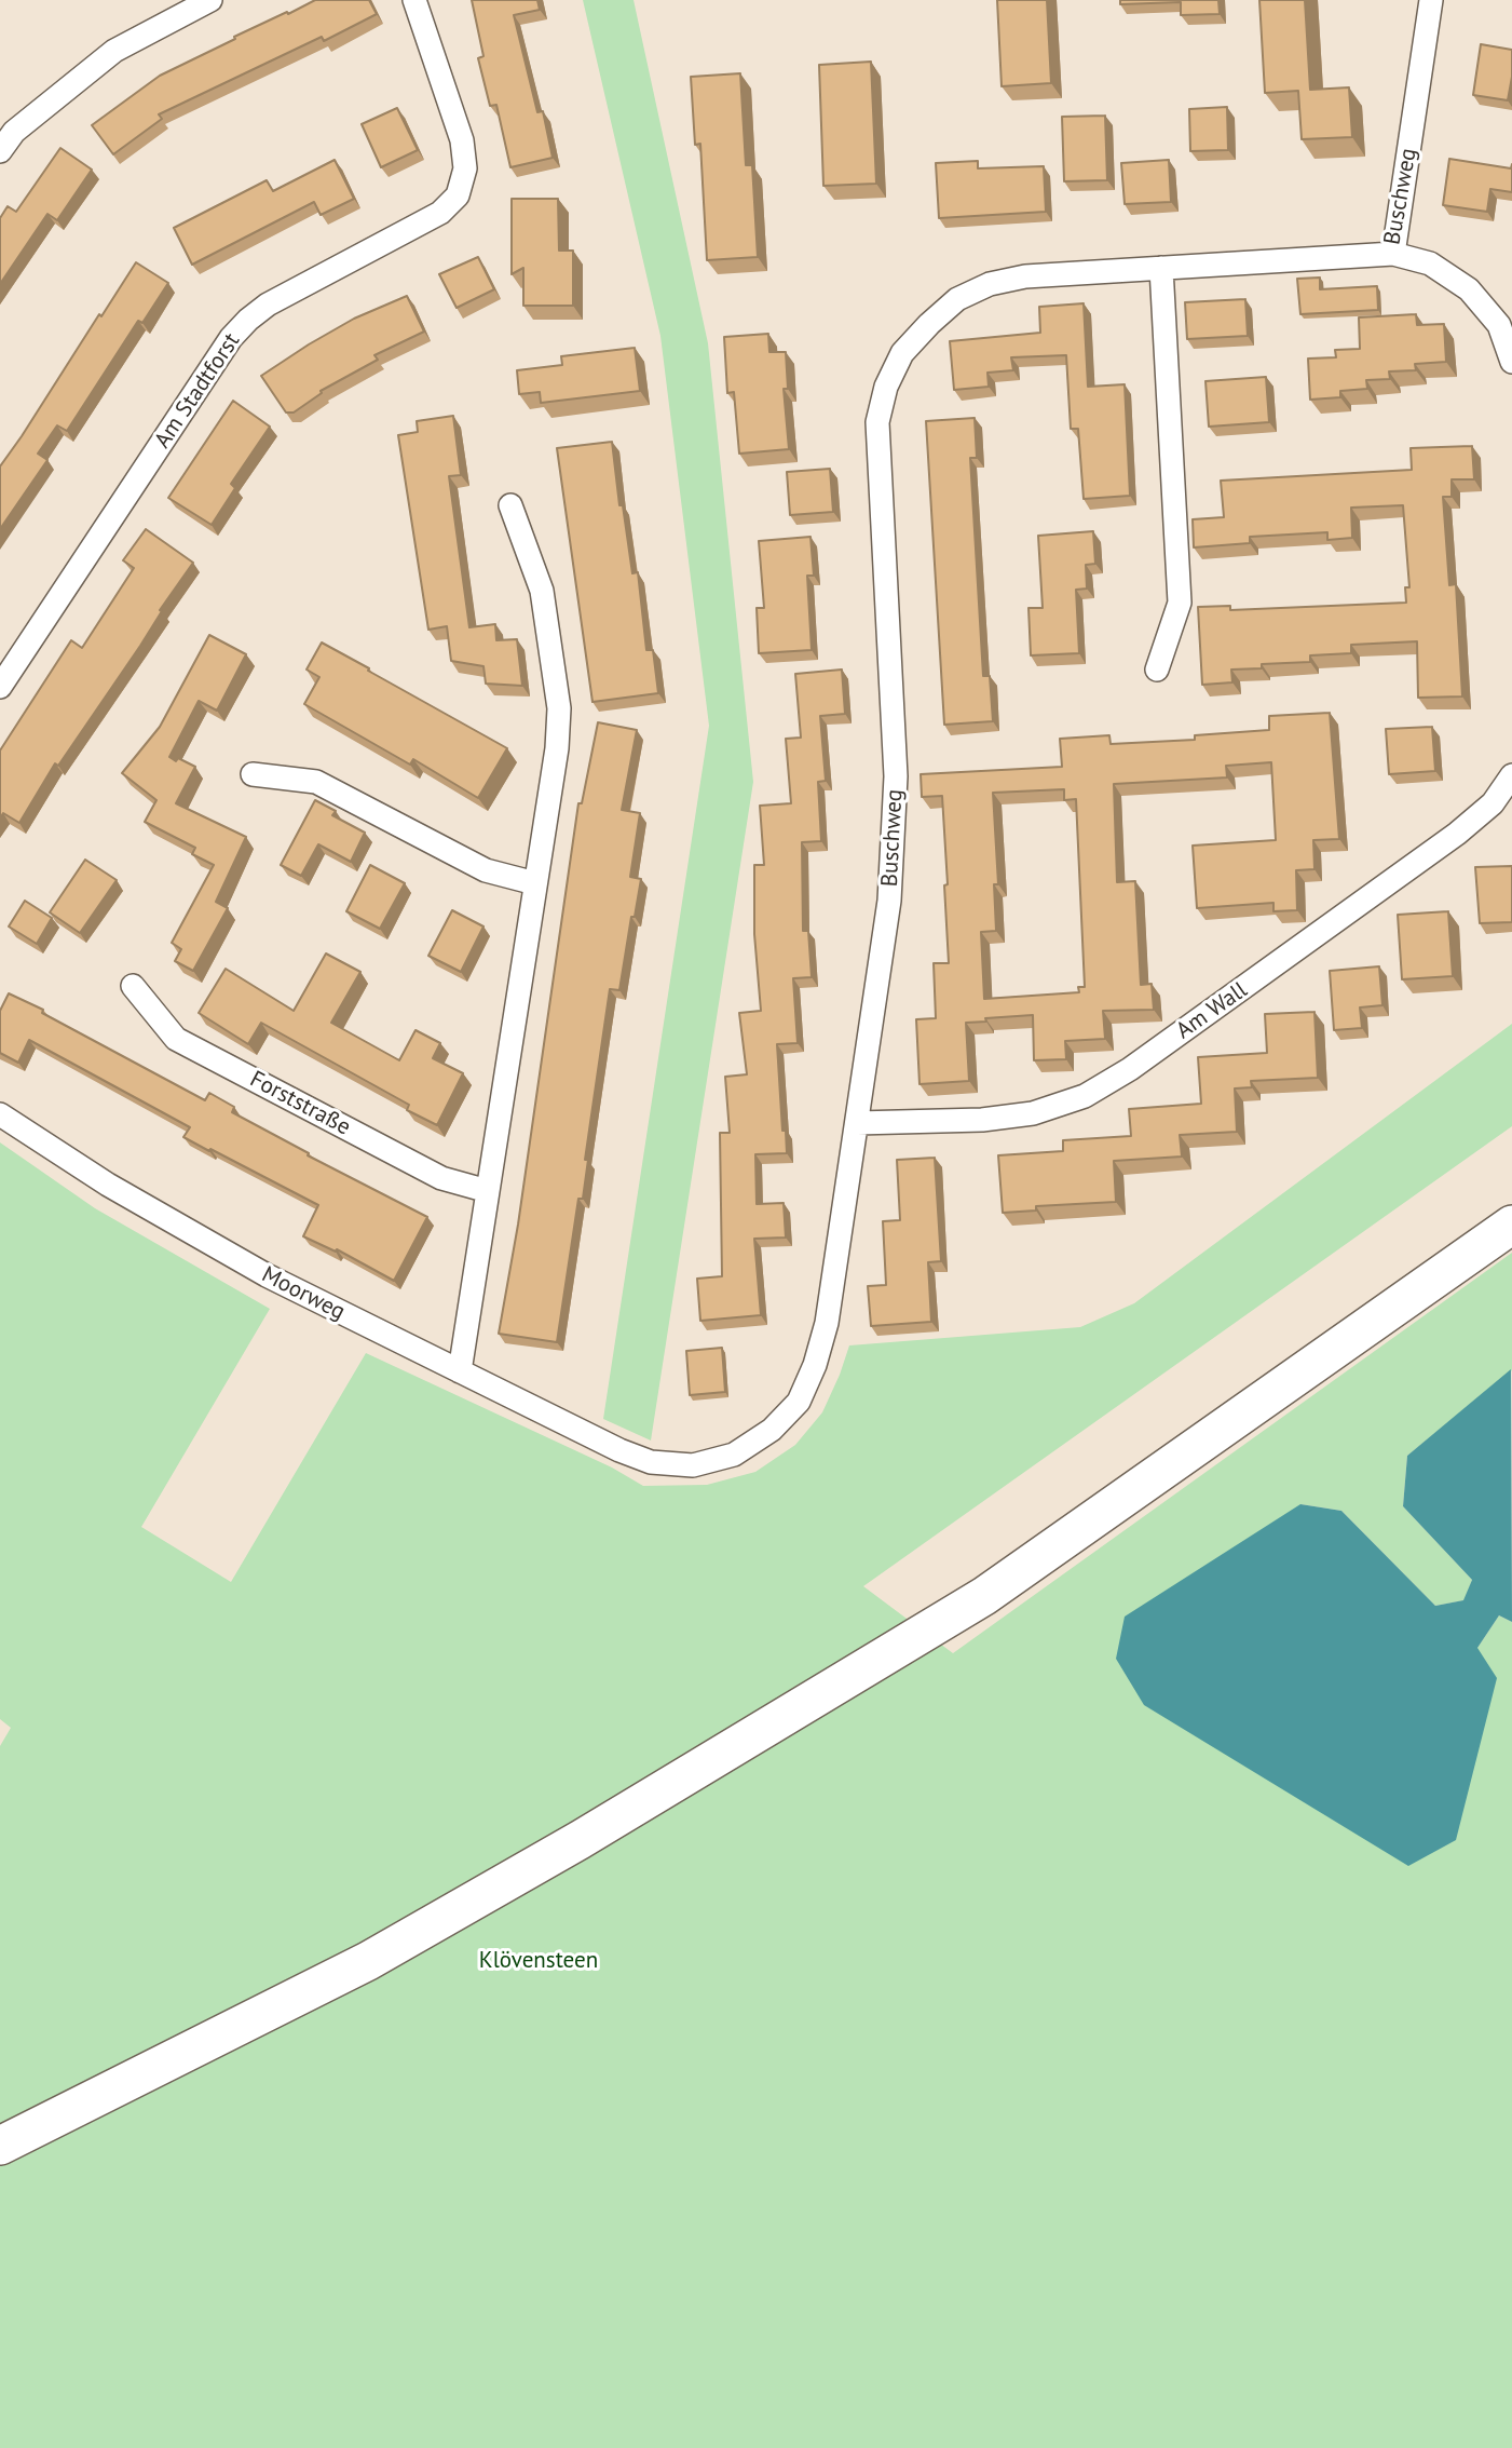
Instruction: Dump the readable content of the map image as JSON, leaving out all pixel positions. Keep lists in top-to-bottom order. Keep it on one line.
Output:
{"streets":{"street":["Buschweg","Am Stadtforst","Am Wall","Forststraße","Moorweg"]},"crossings":[["Buschweg","Am Wall"],["Buschweg","Moorweg"]],"parks":["Klövensteen"]}
